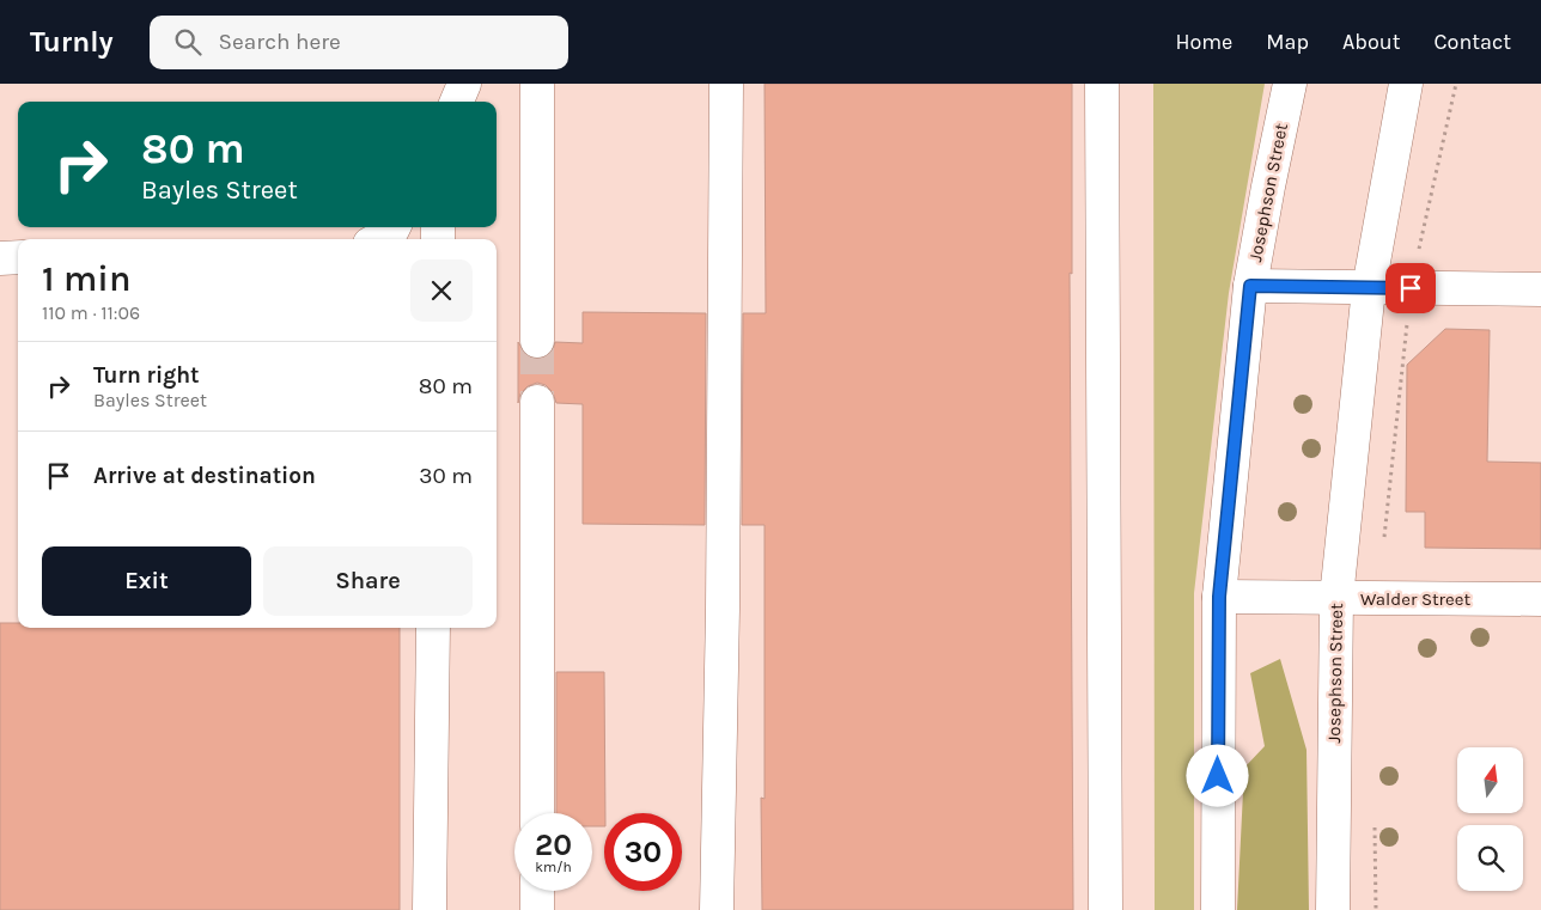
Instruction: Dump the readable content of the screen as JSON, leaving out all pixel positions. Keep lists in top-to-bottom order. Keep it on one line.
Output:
{"streets":{"street":["Josephson Street","Walder Street"]},"crossings":[["Josephson Street","Walder Street"]],"north":"top","page":{"header":"Turnly","search":"Search here","nav":["Home","Map","About","Contact"],"turn":["80 m","Bayles Street"],"heading":["1 min","110 m · 11:06"],"list":[{"name":"Turn right","note":"Bayles Street","value":"80 m"},{"name":"Arrive at destination","value":"30 m"}],"buttons":["Exit","Share"],"speed":"20 km/h","limit":"30"}}
